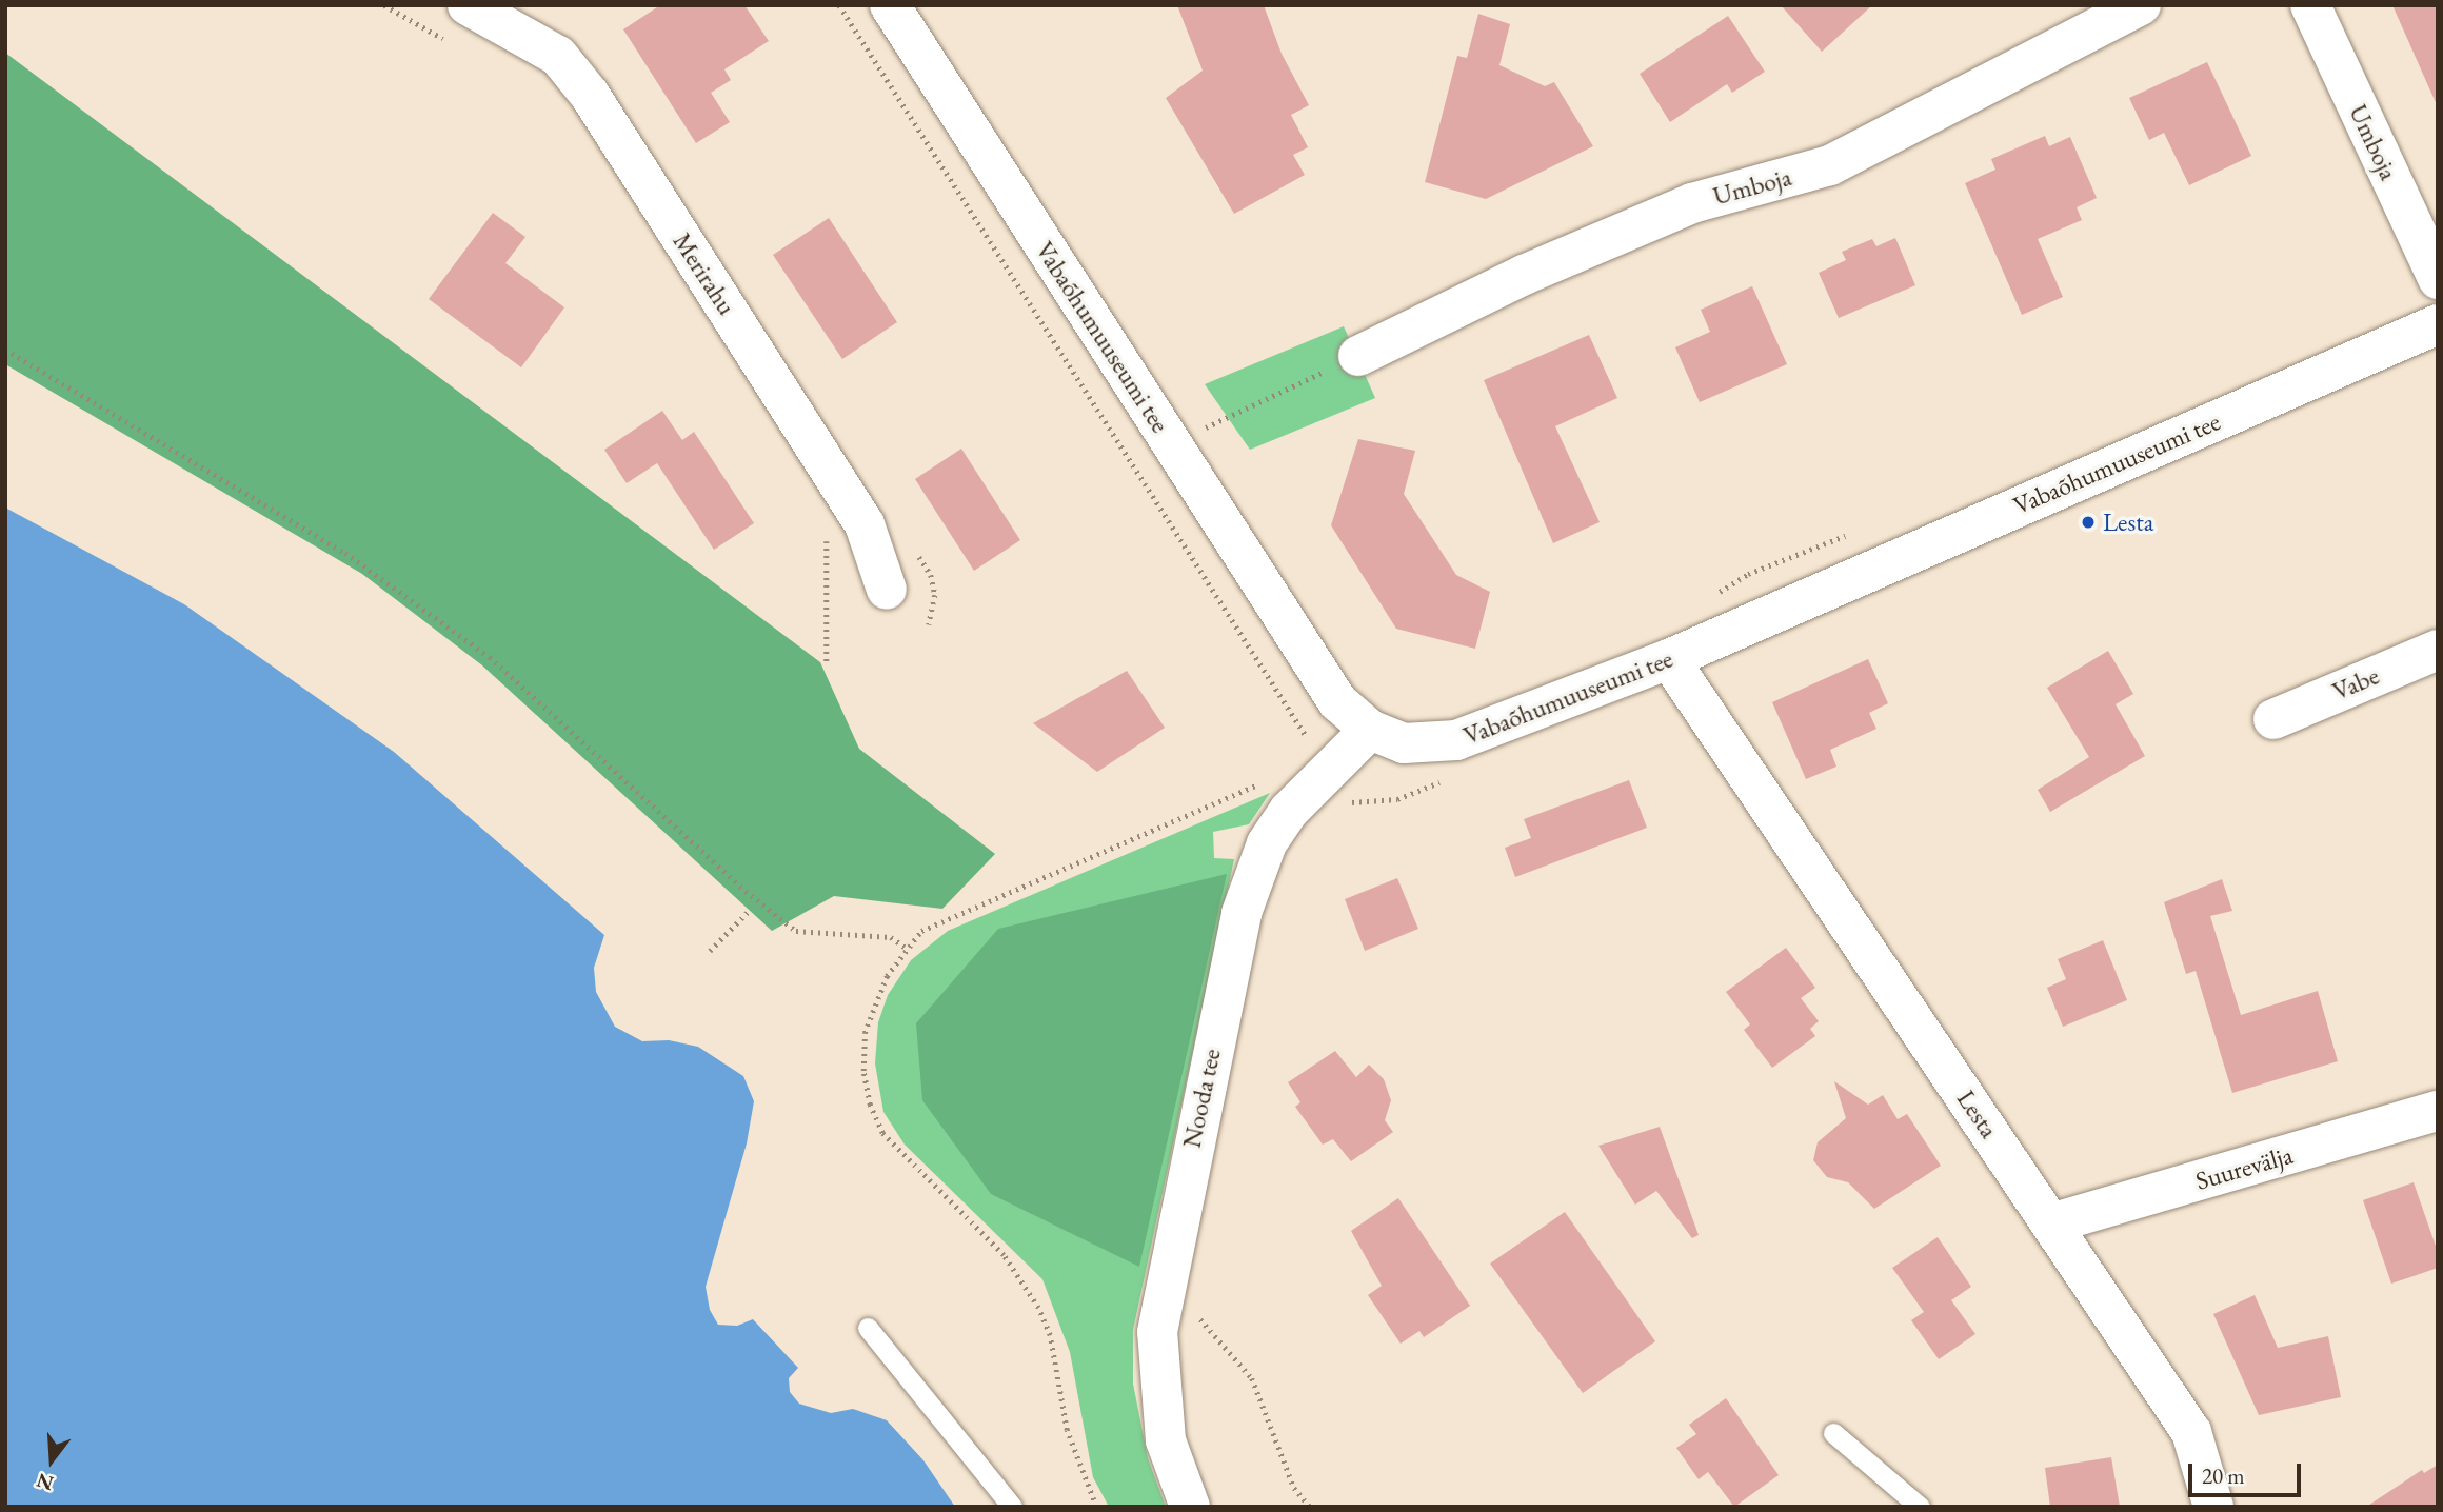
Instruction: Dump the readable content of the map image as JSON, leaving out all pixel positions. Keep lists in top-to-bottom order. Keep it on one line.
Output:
{"streets":{"street":["Umboja","Merirahu","Vabaõhumuuseumi tee","Vabe","Nooda tee","Lesta","Suurevälja"]},"crossings":[["Vabaõhumuuseumi tee","Nooda tee"],["Vabaõhumuuseumi tee","Lesta"],["Lesta","Suurevälja"]],"places":["Lesta"],"scale_bar":"20 m","north":"bottom"}
